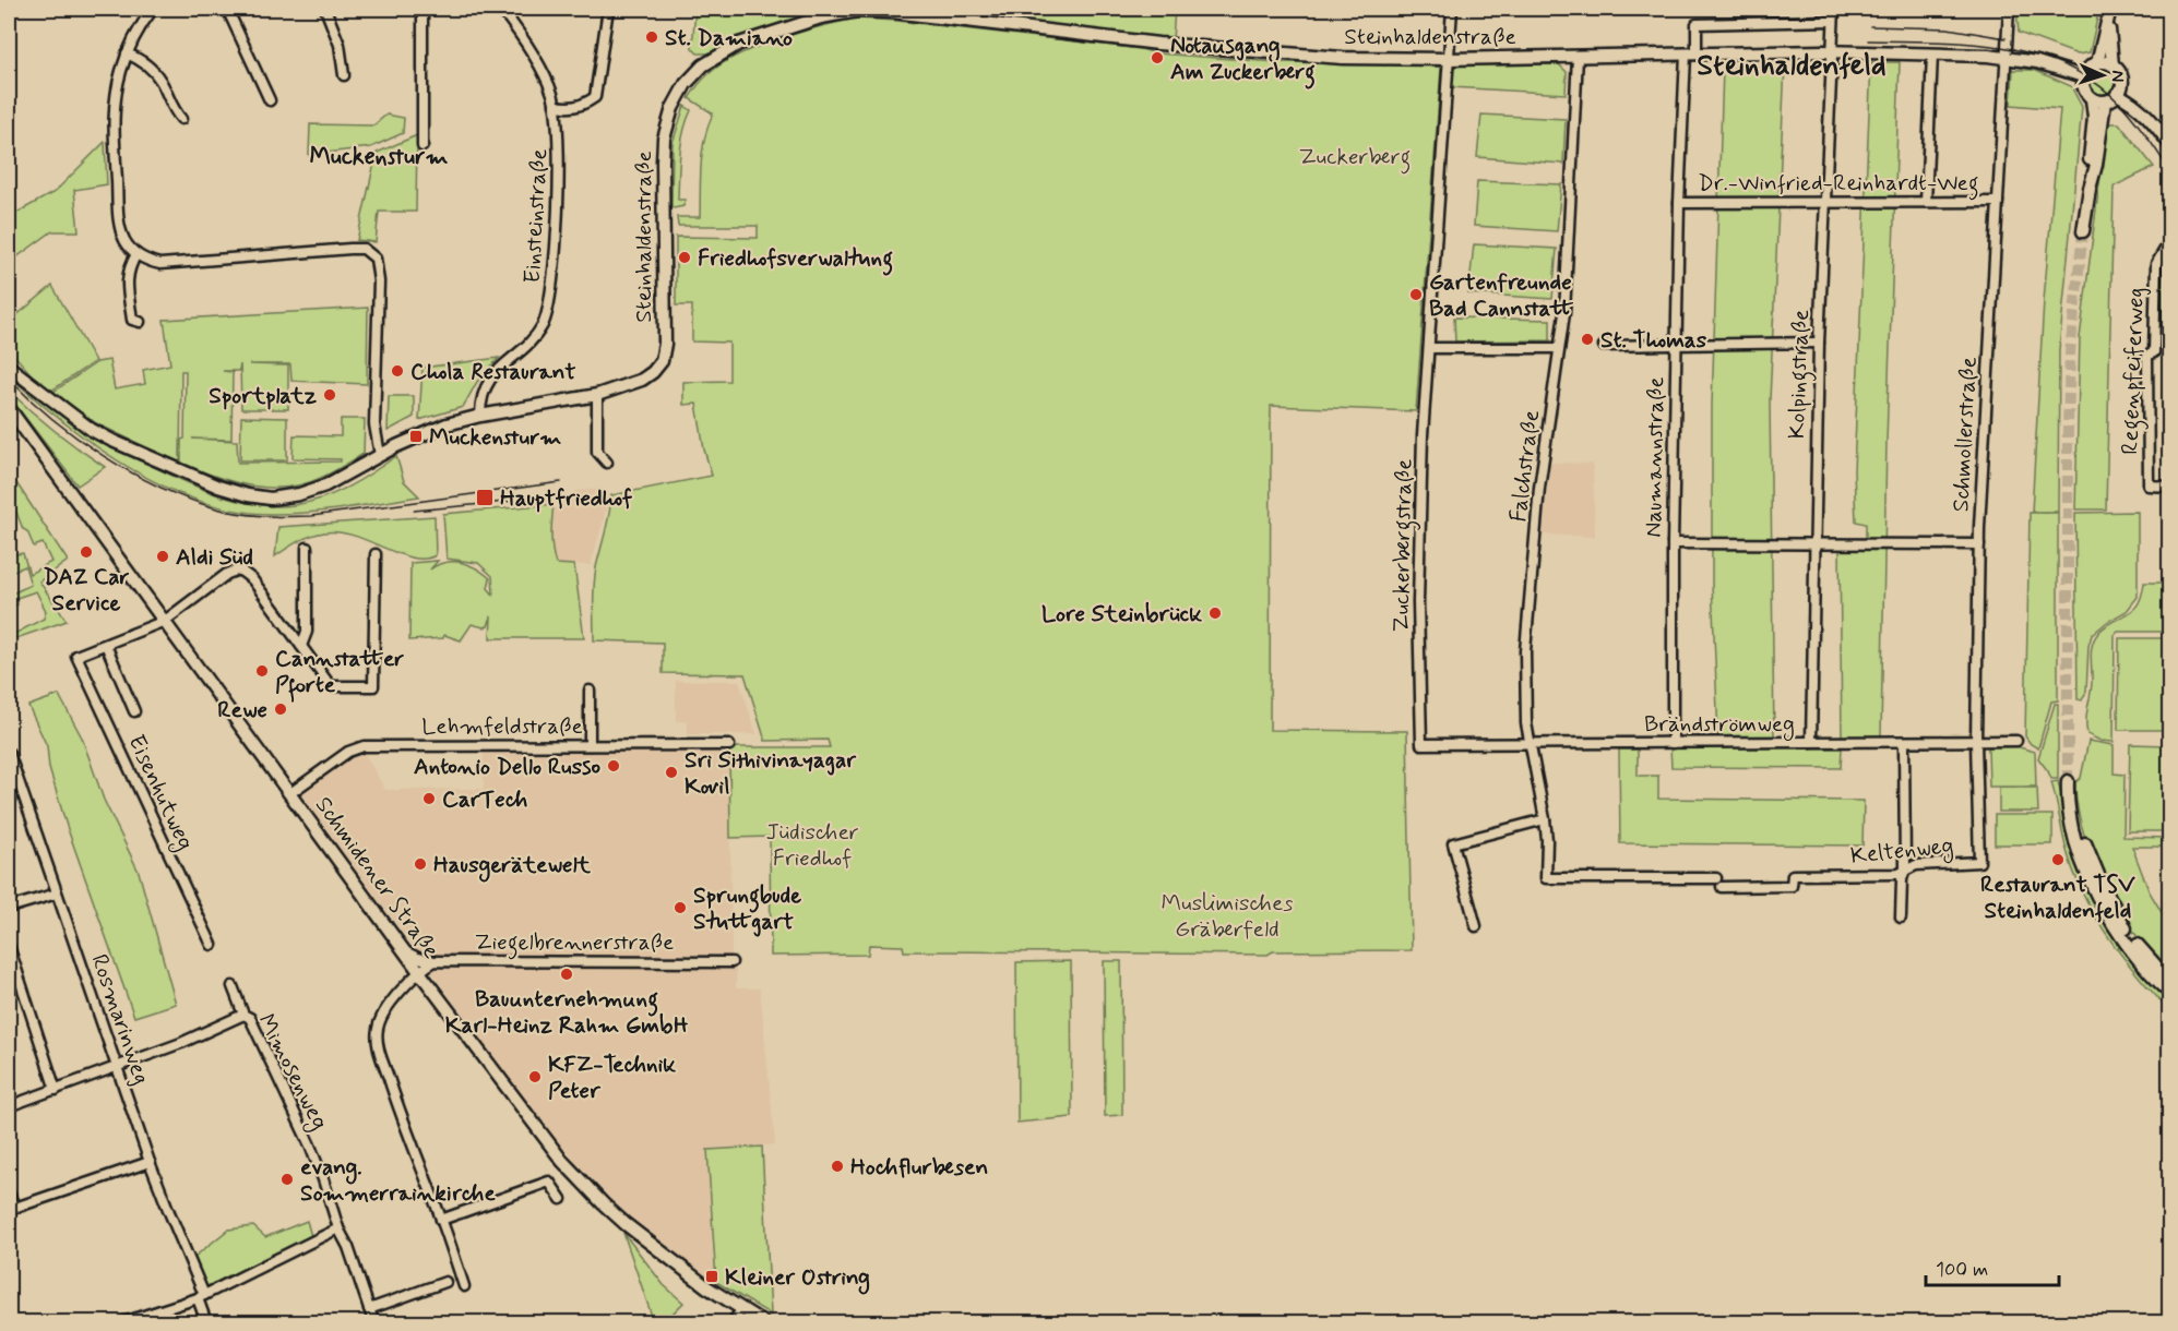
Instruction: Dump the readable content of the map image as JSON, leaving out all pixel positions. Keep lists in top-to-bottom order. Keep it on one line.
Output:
{"streets":{"street":["Steinhaldenstraße","Dr.-Winfried-Reinhardt-Weg","Einsteinstraße","Regenpfeiferweg","Kolpingstraße","Schmollerstraße","Naumannstraße","Falchstraße","Zuckerbergstraße","Brändströmweg","Lehmfeldstraße","Eisenhutweg","Keltenweg","Schmidener Straße","Ziegelbrennerstraße","Rosmarinweg","Mimosenweg"]},"crossings":[["Steinhaldenstraße","Einsteinstraße"],["Steinhaldenstraße","Kolpingstraße"],["Steinhaldenstraße","Schmollerstraße"],["Steinhaldenstraße","Naumannstraße"],["Steinhaldenstraße","Falchstraße"],["Steinhaldenstraße","Zuckerbergstraße"],["Dr.-Winfried-Reinhardt-Weg","Kolpingstraße"],["Dr.-Winfried-Reinhardt-Weg","Schmollerstraße"],["Dr.-Winfried-Reinhardt-Weg","Naumannstraße"],["Kolpingstraße","Brändströmweg"],["Schmollerstraße","Brändströmweg"],["Schmollerstraße","Keltenweg"],["Naumannstraße","Brändströmweg"],["Falchstraße","Brändströmweg"],["Falchstraße","Keltenweg"],["Zuckerbergstraße","Brändströmweg"],["Lehmfeldstraße","Schmidener Straße"],["Schmidener Straße","Ziegelbrennerstraße"]],"districts":["Steinhaldenfeld","Muckensturm"],"parks":["Zuckerberg","Jüdischer Friedhof","Muslimisches Gräberfeld"],"places":{"other":["St. Damiano","Notausgang Am Zuckerberg","Friedhofsverwaltung","Gartenfreunde Bad Cannstatt","St. Thomas","Chola Restaurant","Sportplatz","DAZ Car Service","Aldi Süd","Lore Steinbrück","Cannstatter Pforte","Rewe","Antonio Dello Russo","Sri Sithivinayagar Kovil","CarTech","Restaurant TSV Steinhaldenfeld","Hausgerätewelt","Sprungbude Stuttgart","Bauunternehmung Karl-Heinz Rahm GmbH","KFZ-Technik Peter","Hochflurbesen","evang. Sommerrainkirche"],"transit":["Muckensturm","Hauptfriedhof","Kleiner Ostring"]},"scale_bar":"100 m","north":"right"}
